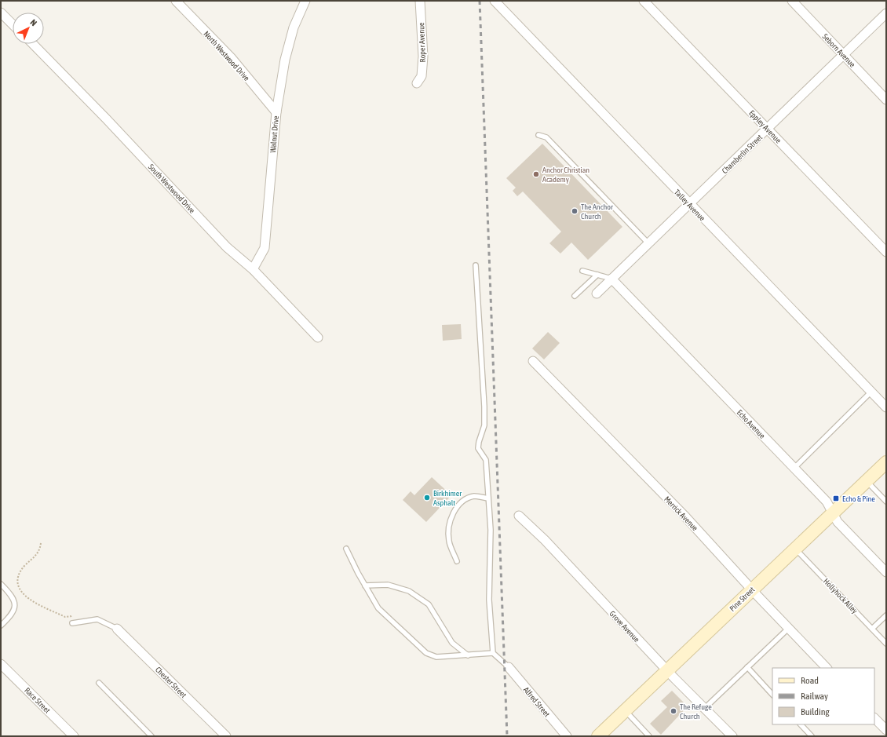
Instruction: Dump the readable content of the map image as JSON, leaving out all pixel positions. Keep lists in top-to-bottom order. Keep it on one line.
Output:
{"streets":{"main road":["Pine Street"],"street":["Roper Avenue","Seborn Avenue","North Westwood Drive","Eppley Avenue","Walnut Drive","Chamberlin Street","South Westwood Drive","Talley Avenue","Echo Avenue","Merrick Avenue","Grove Avenue","Chester Street","Race Street","Alfred Street"],"lane":["Hollyhock Alley"]},"crossings":[["Seborn Avenue","Chamberlin Street"],["North Westwood Drive","Walnut Drive"],["Eppley Avenue","Chamberlin Street"],["Walnut Drive","South Westwood Drive"],["Chamberlin Street","Talley Avenue"],["Chamberlin Street","Echo Avenue"],["Echo Avenue","Pine Street"],["Merrick Avenue","Pine Street"],["Hollyhock Alley","Pine Street"],["Pine Street","Grove Avenue"]],"places":{"other":["Anchor Christian Academy","The Anchor Church","Birkhimer Asphalt","The Refuge Church"],"transit":["Echo & Pine"]},"legend":["Road","Railway","Building"],"north":"top right"}
